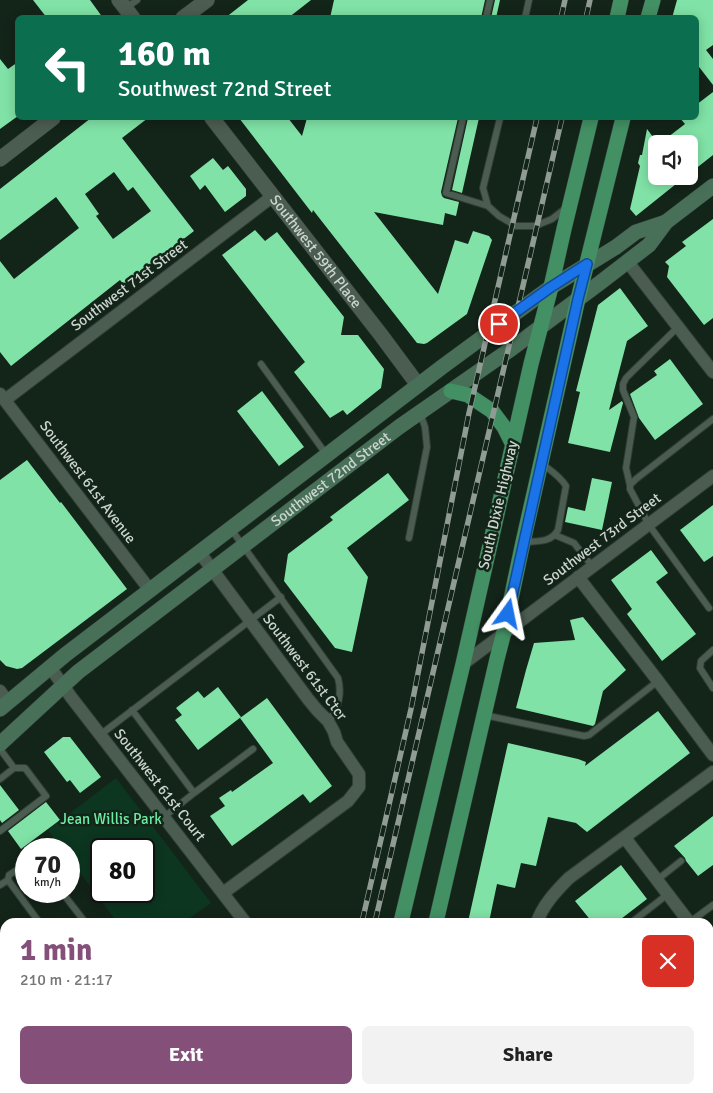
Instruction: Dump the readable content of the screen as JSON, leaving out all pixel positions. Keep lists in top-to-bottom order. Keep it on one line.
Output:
{"streets":{"highway":["South Dixie Highway"],"main road":["Southwest 72nd Street"],"street":["Southwest 59th Place","Southwest 71st Street","Southwest 61st Avenue","Southwest 73rd Street","Southwest 61st Ctcr","Southwest 61st Court"]},"crossings":[["Southwest 59th Place","Southwest 71st Street"],["Southwest 59th Place","Southwest 72nd Street"],["Southwest 71st Street","Southwest 61st Avenue"],["Southwest 72nd Street","Southwest 61st Avenue"],["Southwest 72nd Street","South Dixie Highway"],["Southwest 72nd Street","Southwest 61st Ctcr"],["Southwest 72nd Street","Southwest 61st Court"],["South Dixie Highway","Southwest 73rd Street"],["Southwest 61st Ctcr","Southwest 61st Court"]],"parks":["Jean Willis Park"],"page":{"turn":["160 m","Southwest 72nd Street"],"speed":"70 km/h","limit":"80","heading":["1 min","210 m · 21:17"],"buttons":["Exit","Share"]}}
